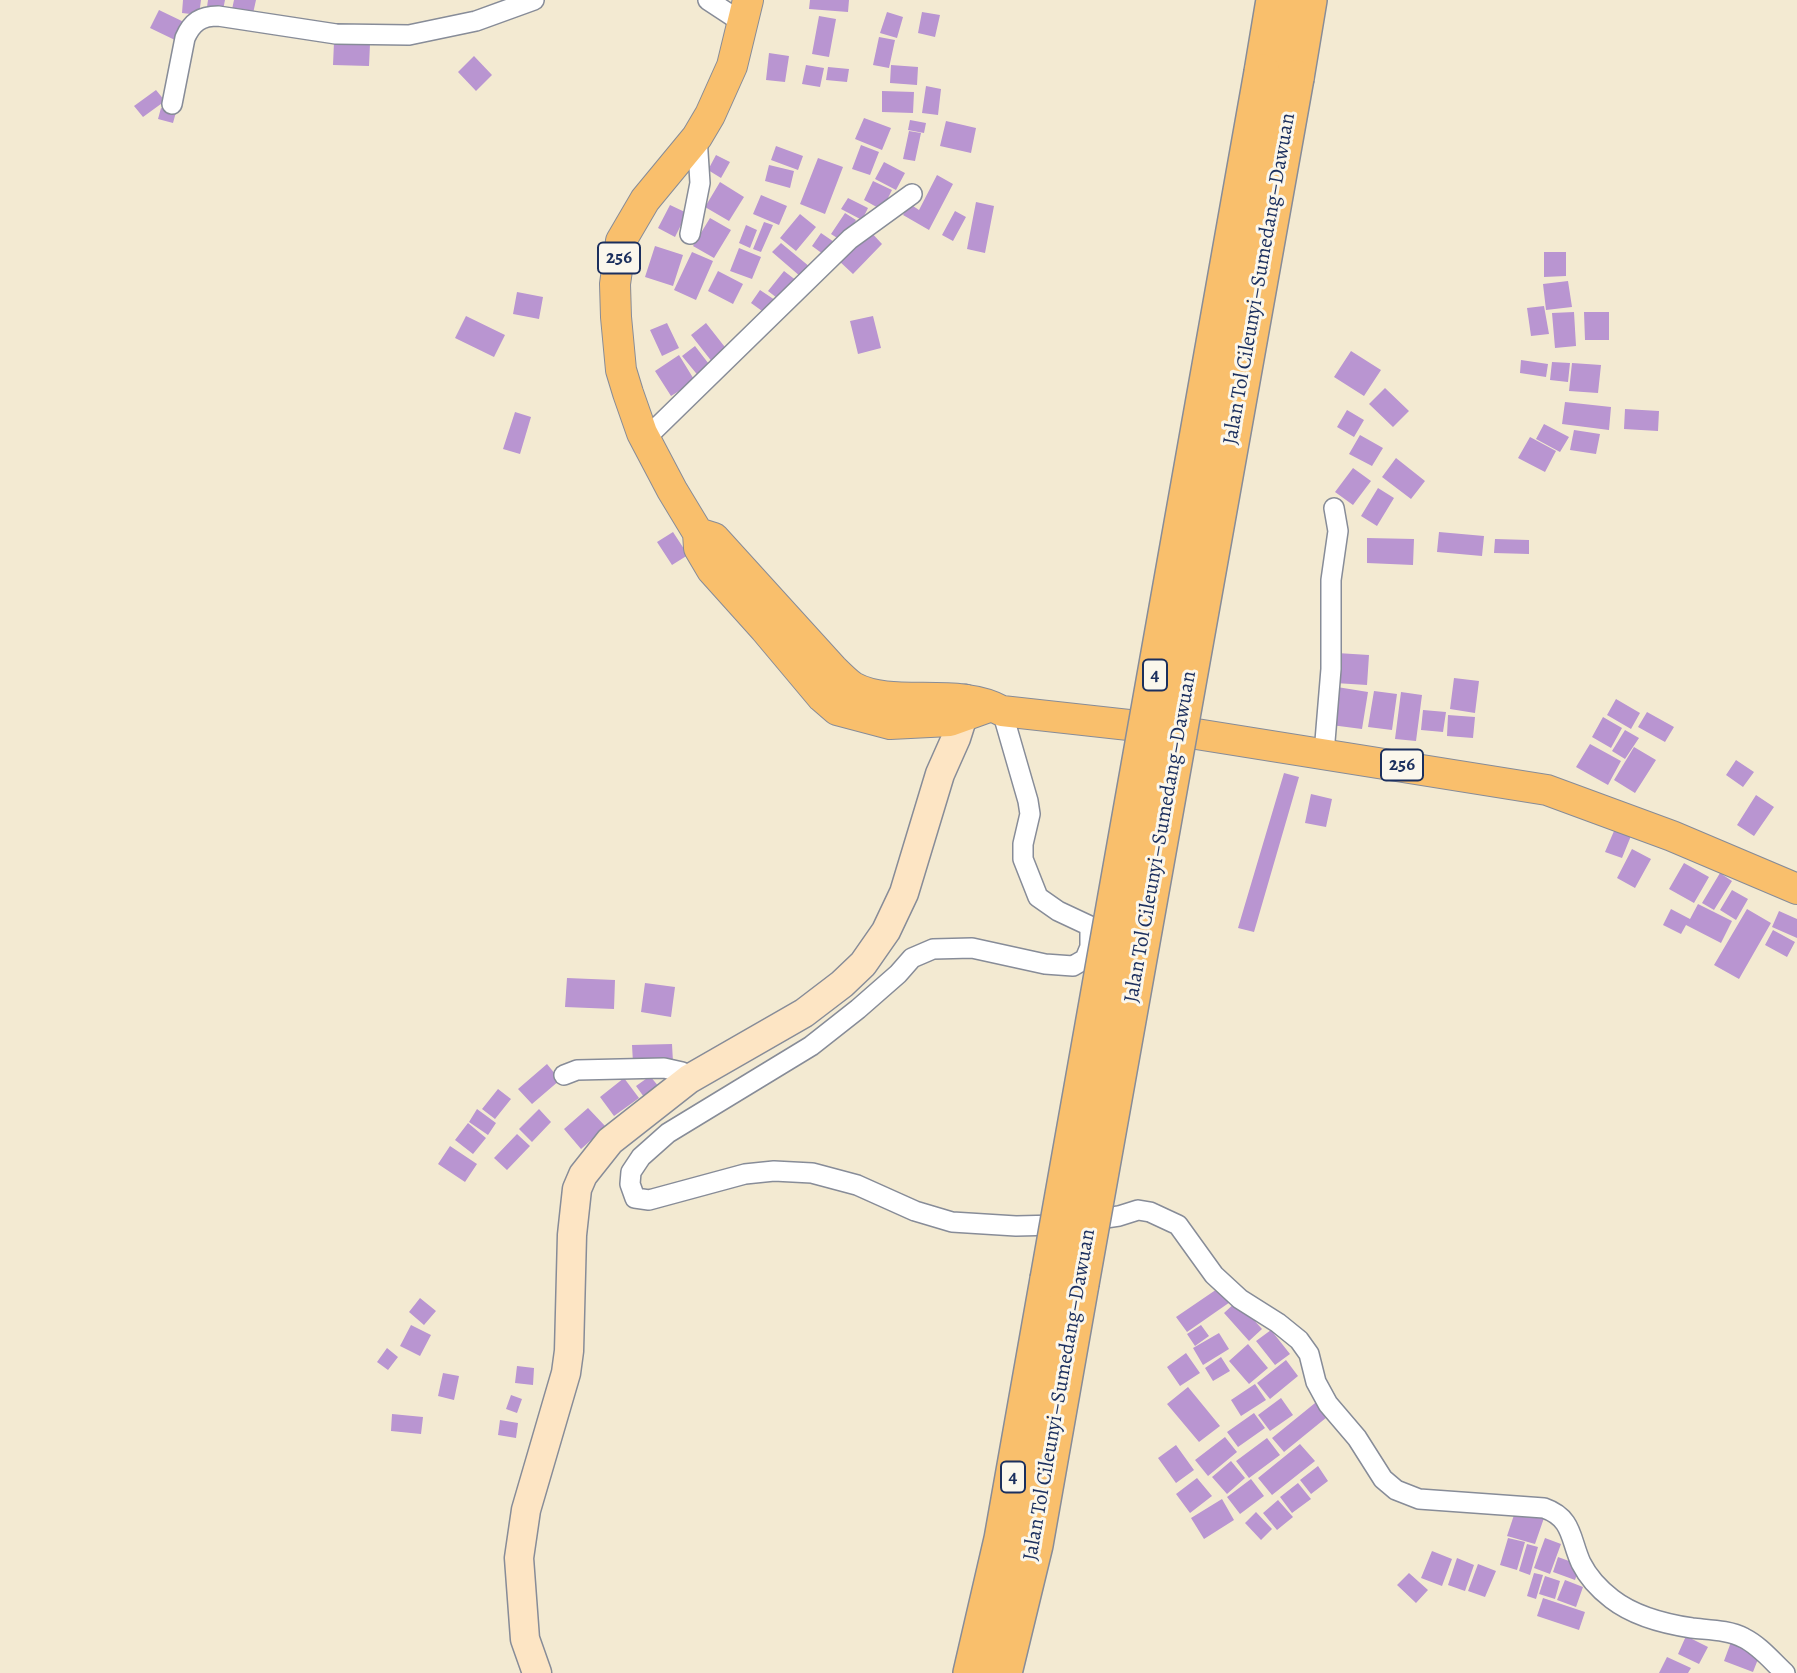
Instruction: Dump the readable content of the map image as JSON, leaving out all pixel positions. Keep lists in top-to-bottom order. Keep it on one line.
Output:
{"streets":{"highway":["Jalan Tol Cileunyi–Sumedang–Dawuan","4"],"main road":["256"]}}
